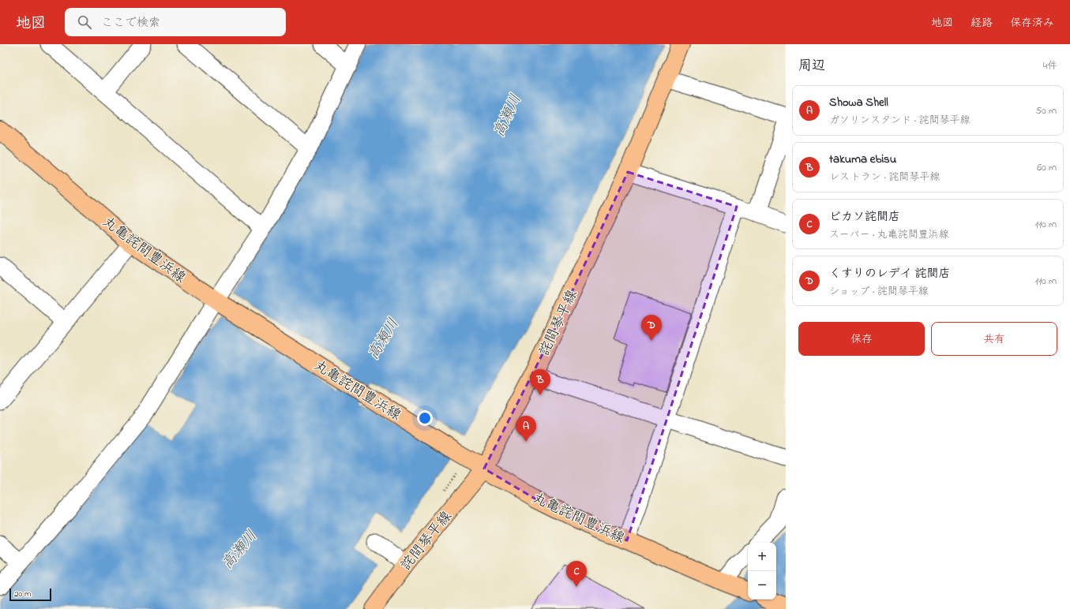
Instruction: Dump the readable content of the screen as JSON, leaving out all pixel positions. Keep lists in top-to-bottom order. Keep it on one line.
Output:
{"streets":{"main road":["丸亀詫間豊浜線","詫間琴平線"]},"crossings":[["丸亀詫間豊浜線","詫間琴平線"]],"water":["高瀬川"],"scale_bar":"20 m","page":{"header":"地図","search":"ここで検索","nav":["地図","経路","保存済み"],"heading":["周辺","4件"],"list":[{"mark":"A","name":"Showa Shell","note":"ガソリンスタンド · 詫間琴平線","value":"50 m"},{"mark":"B","name":"takuma ebisu","note":"レストラン · 詫間琴平線","value":"60 m"},{"mark":"C","name":"ピカソ詫間店","note":"スーパー · 丸亀詫間豊浜線","value":"110 m"},{"mark":"D","name":"くすりのレデイ 詫間店","note":"ショップ · 詫間琴平線","value":"110 m"}],"buttons":["保存","共有"],"pins":["D","B","A","C"],"map_buttons":["+","−"],"scale":"20 m"}}
